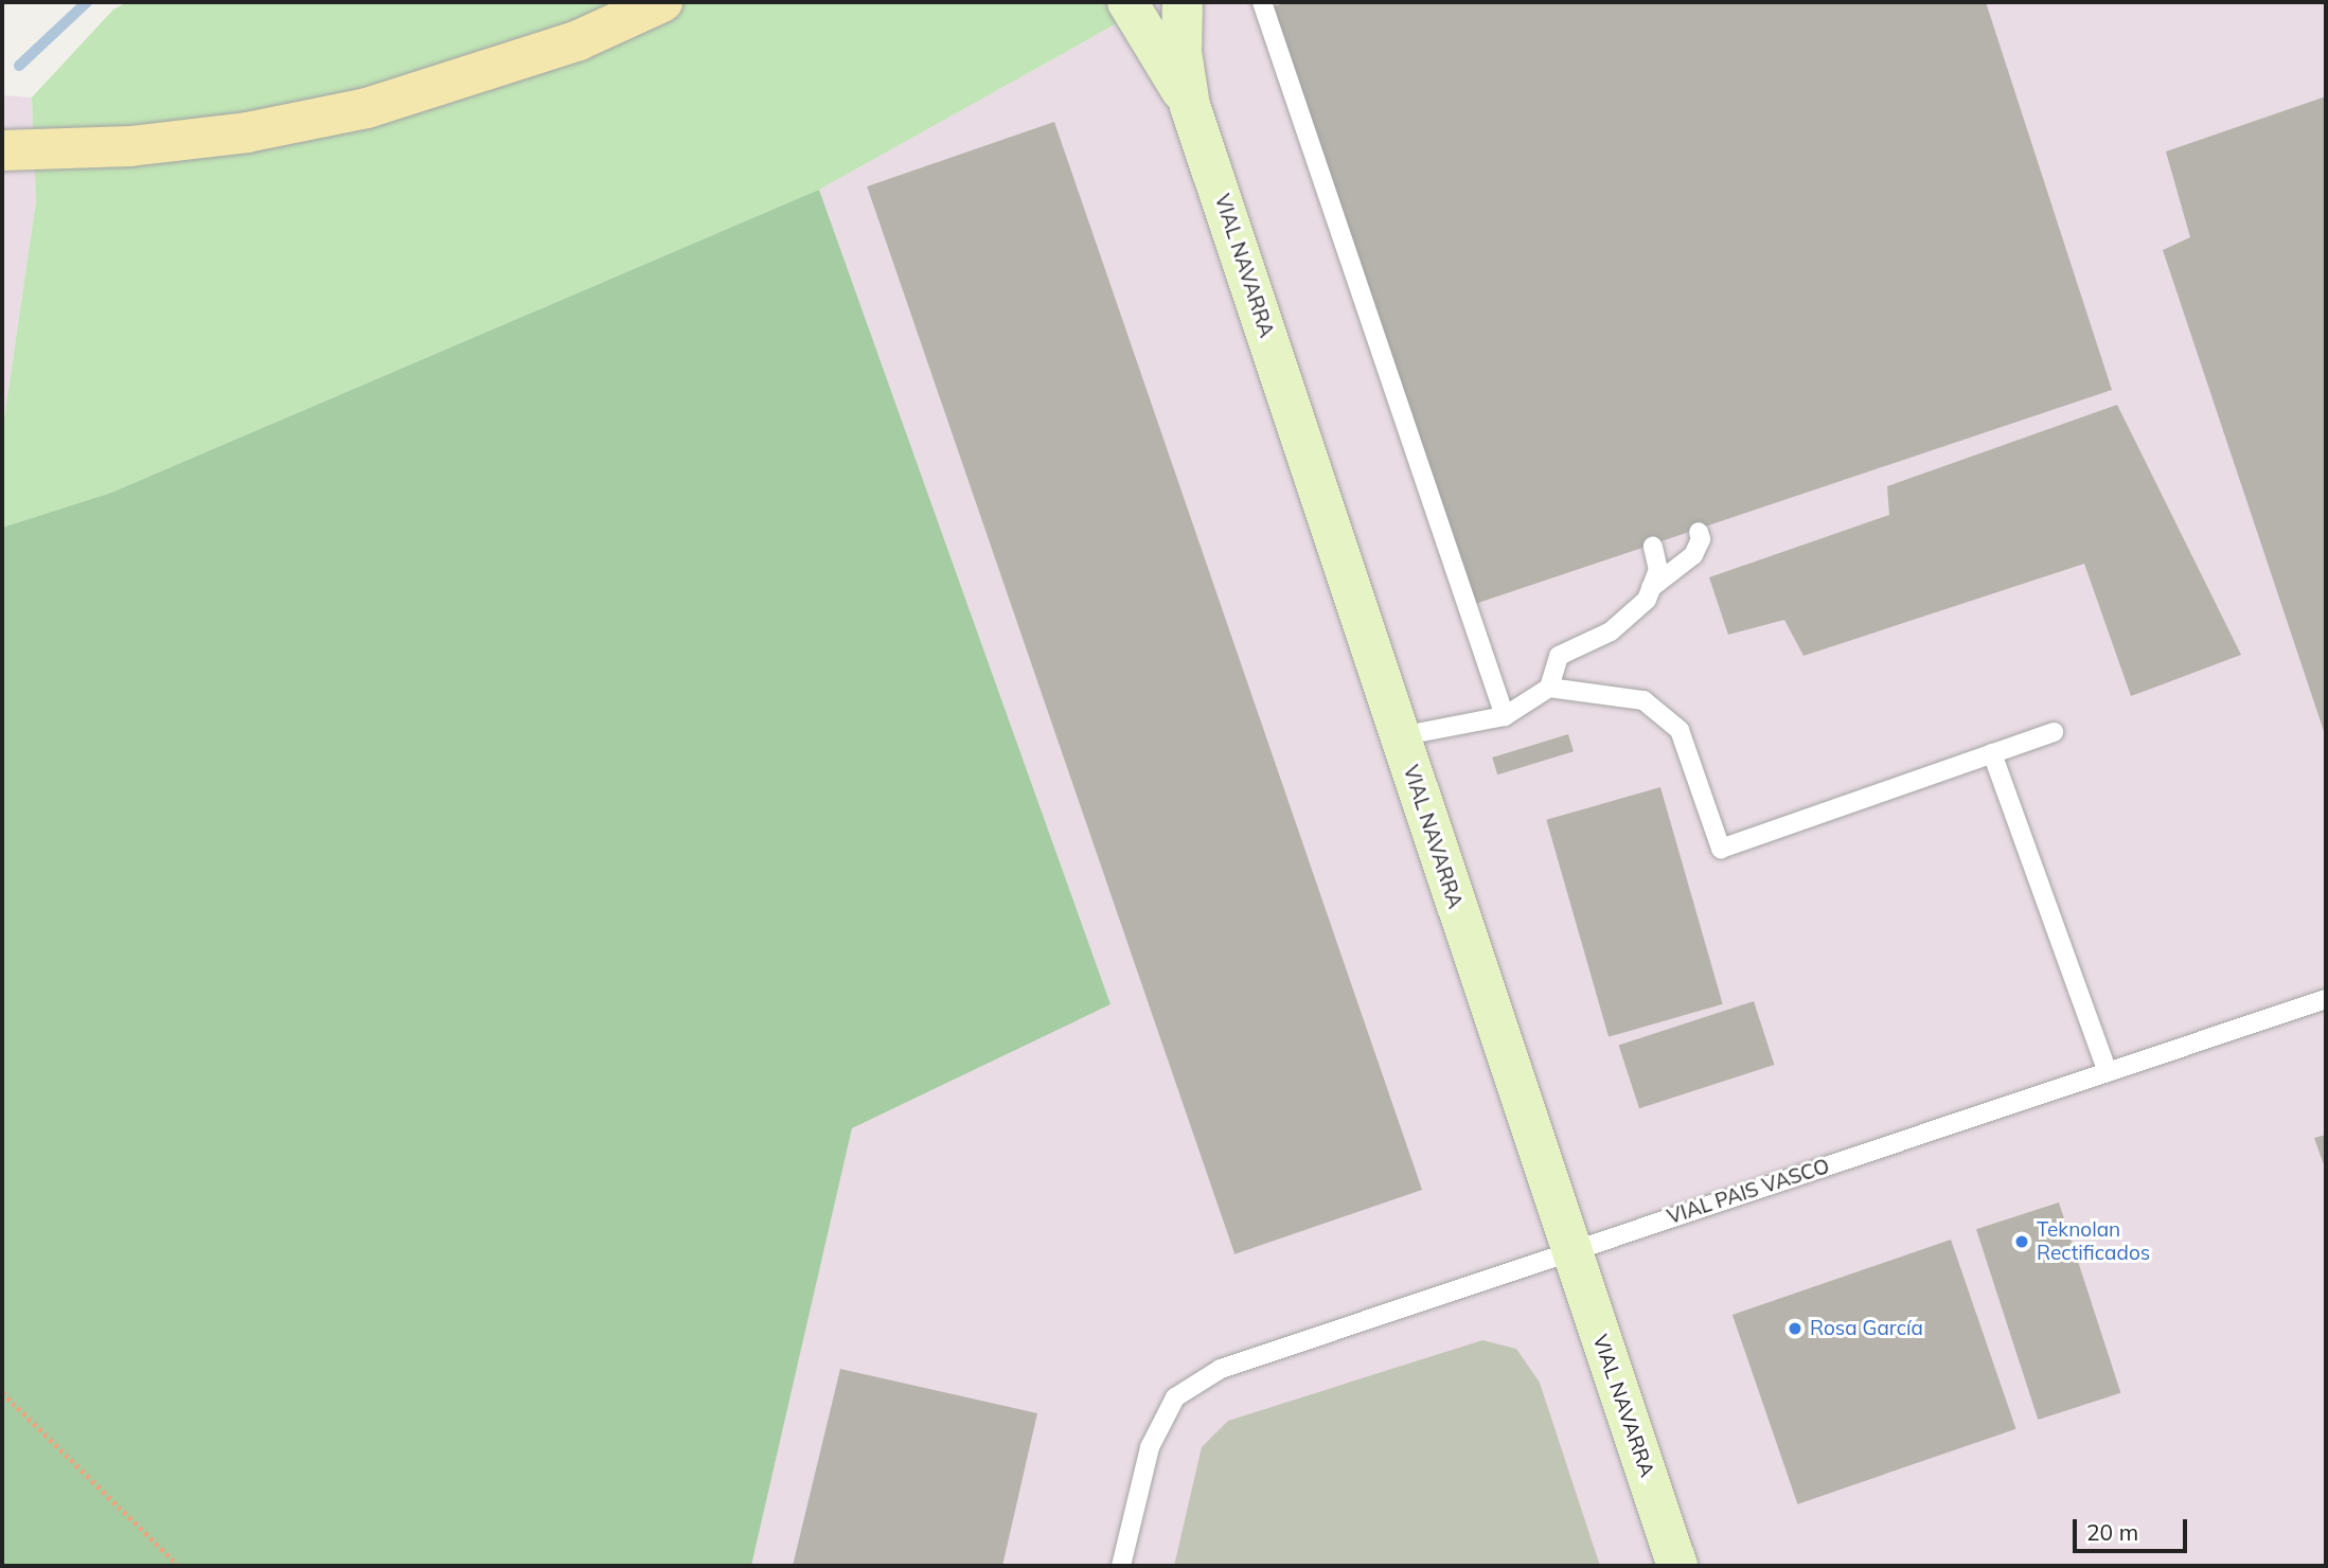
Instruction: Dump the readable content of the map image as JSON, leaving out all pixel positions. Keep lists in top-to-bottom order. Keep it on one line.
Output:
{"streets":{"street":["VIAL NAVARRA"],"lane":["VIAL PAIS VASCO"]},"crossings":[["VIAL NAVARRA","VIAL PAIS VASCO"]],"places":["Teknolan Rectificados","Rosa García"],"scale_bar":"20 m"}
